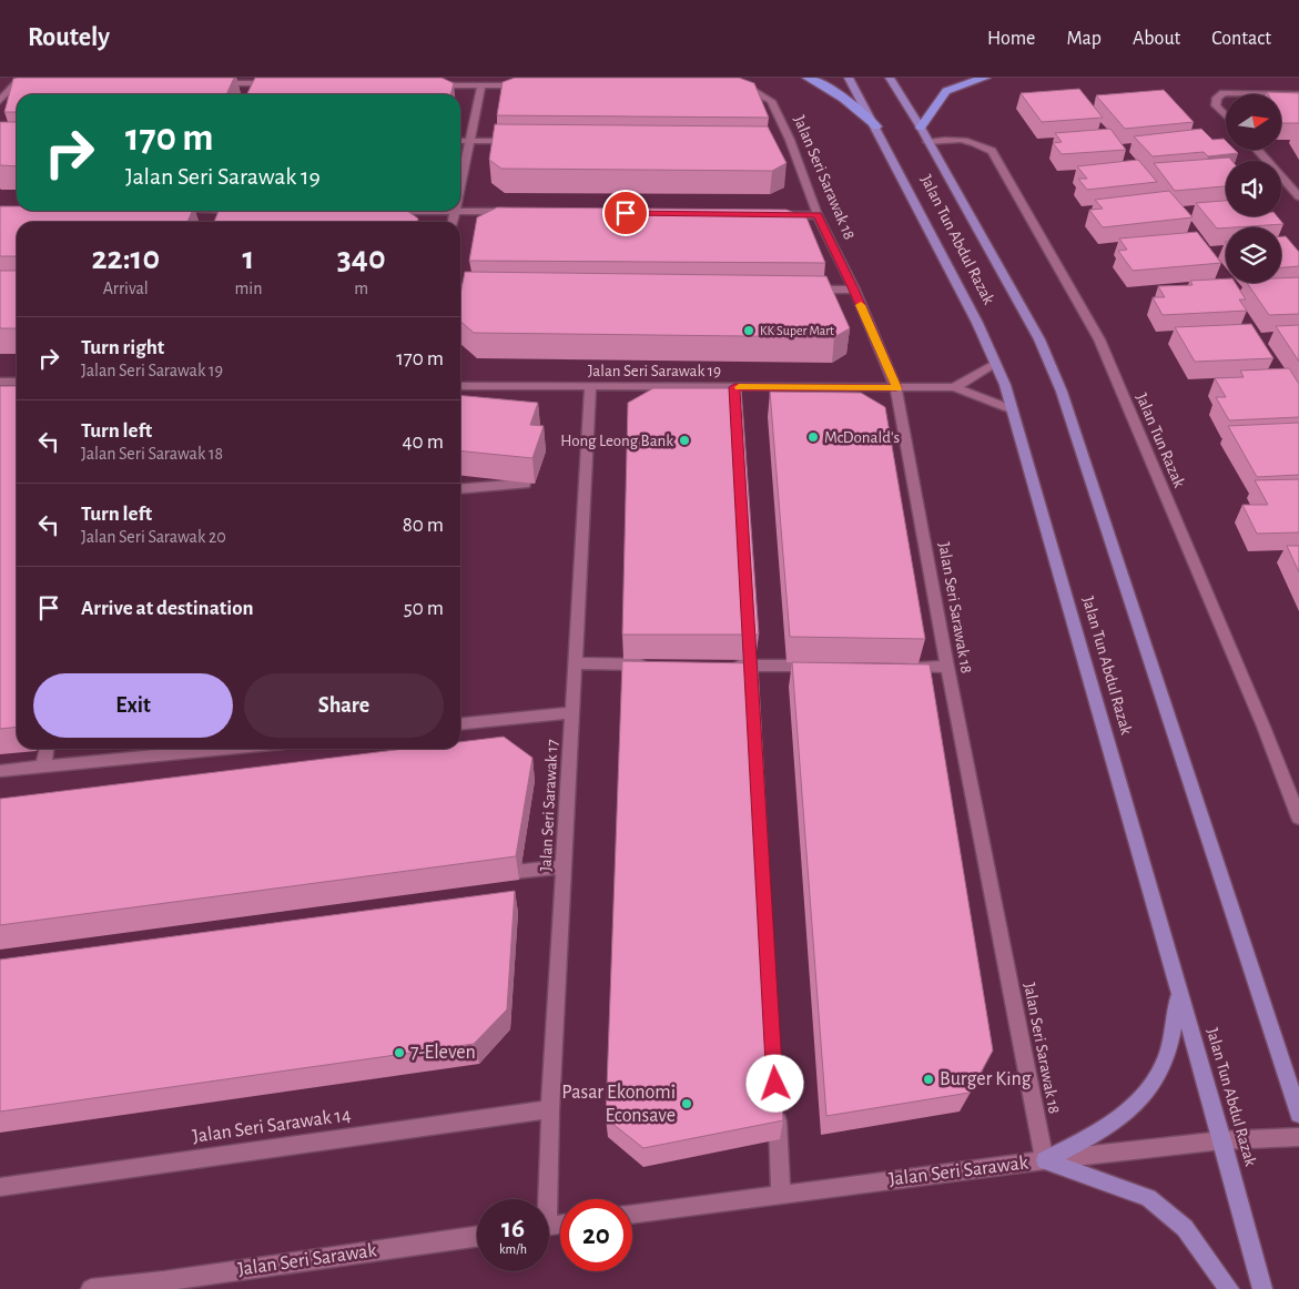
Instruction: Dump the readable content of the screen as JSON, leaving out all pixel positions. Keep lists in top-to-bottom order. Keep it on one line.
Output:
{"streets":{"main road":["Jalan Tun Abdul Razak"],"street":["Jalan Seri Sarawak 18","Jalan Seri Sarawak 19","Jalan Tun Razak","Jalan Seri Sarawak 17","Jalan Seri Sarawak 14","Jalan Seri Sarawak"]},"crossings":[["Jalan Seri Sarawak 18","Jalan Seri Sarawak 19"],["Jalan Seri Sarawak 18","Jalan Seri Sarawak"],["Jalan Tun Abdul Razak","Jalan Seri Sarawak 19"],["Jalan Tun Abdul Razak","Jalan Tun Razak"],["Jalan Tun Abdul Razak","Jalan Seri Sarawak"],["Jalan Seri Sarawak 19","Jalan Seri Sarawak 17"],["Jalan Seri Sarawak 17","Jalan Seri Sarawak 14"]],"places":["KK Super Mart","McDonald's","Hong Leong Bank","7-Eleven","Burger King","Pasar Ekonomi Econsave"],"north":"right","page":{"header":"Routely","nav":["Home","Map","About","Contact"],"turn":["170 m","Jalan Seri Sarawak 19"],"eta":["22:10","Arrival","1","min","340","m"],"list":[{"name":"Turn right","note":"Jalan Seri Sarawak 19","value":"170 m"},{"name":"Turn left","note":"Jalan Seri Sarawak 18","value":"40 m"},{"name":"Turn left","note":"Jalan Seri Sarawak 20","value":"80 m"},{"name":"Arrive at destination","value":"50 m"}],"buttons":["Exit","Share"],"speed":"16 km/h","limit":"20"}}
